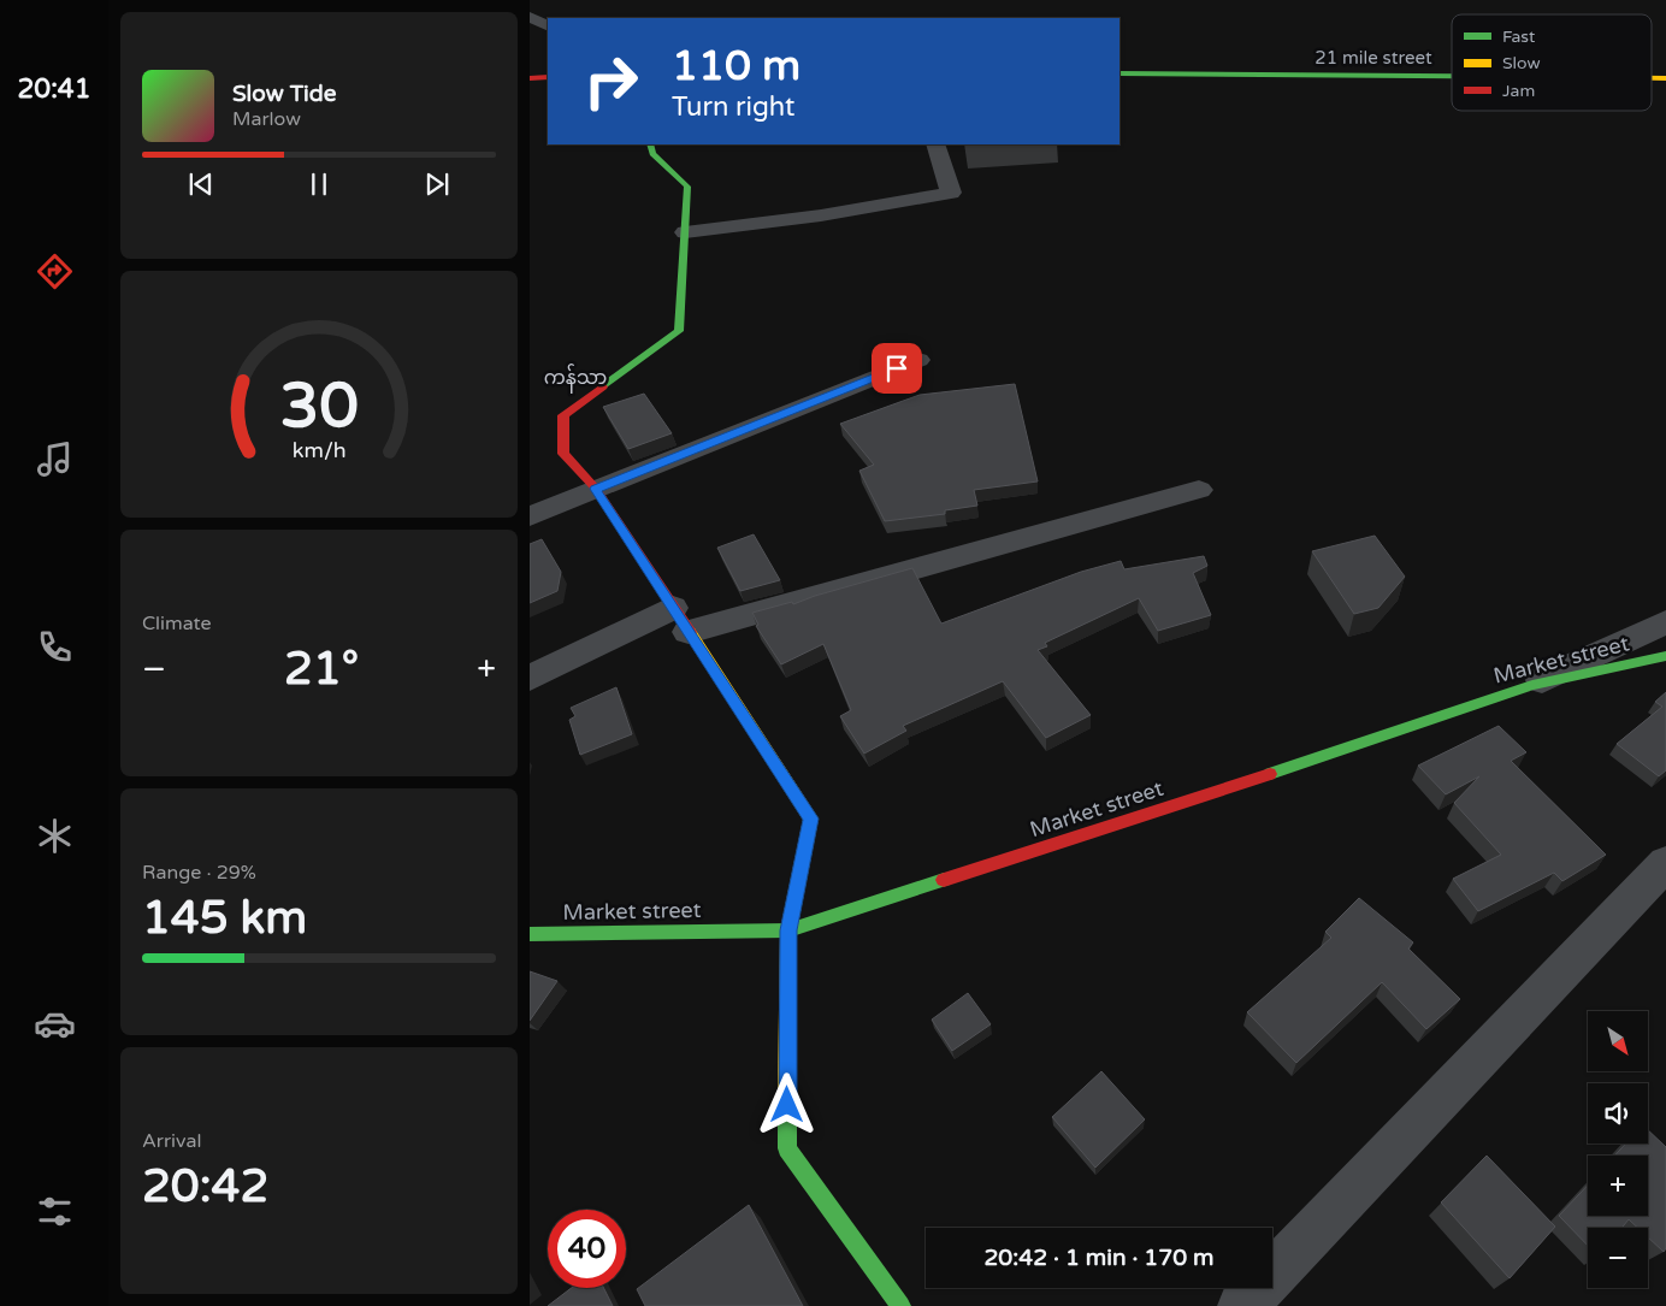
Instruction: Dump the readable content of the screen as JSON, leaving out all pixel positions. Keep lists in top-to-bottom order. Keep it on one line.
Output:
{"streets":{"street":["21 mile street","Market street"]},"districts":["ကန်သာ"],"legend":["Fast","Slow","Jam"],"north":"bottom right","page":{"tabs":"20:41","turn":["110 m","Turn right"],"song":["Slow Tide","Marlow"],"tile":["Climate",["Range · 29%","145 km"],["Arrival","20:42"]],"heat":["−","21°","+"],"map_buttons":["+","−"],"limit":"40","trip":"20:42 · 1 min · 170 m","gauge":["30","km/h"]}}
